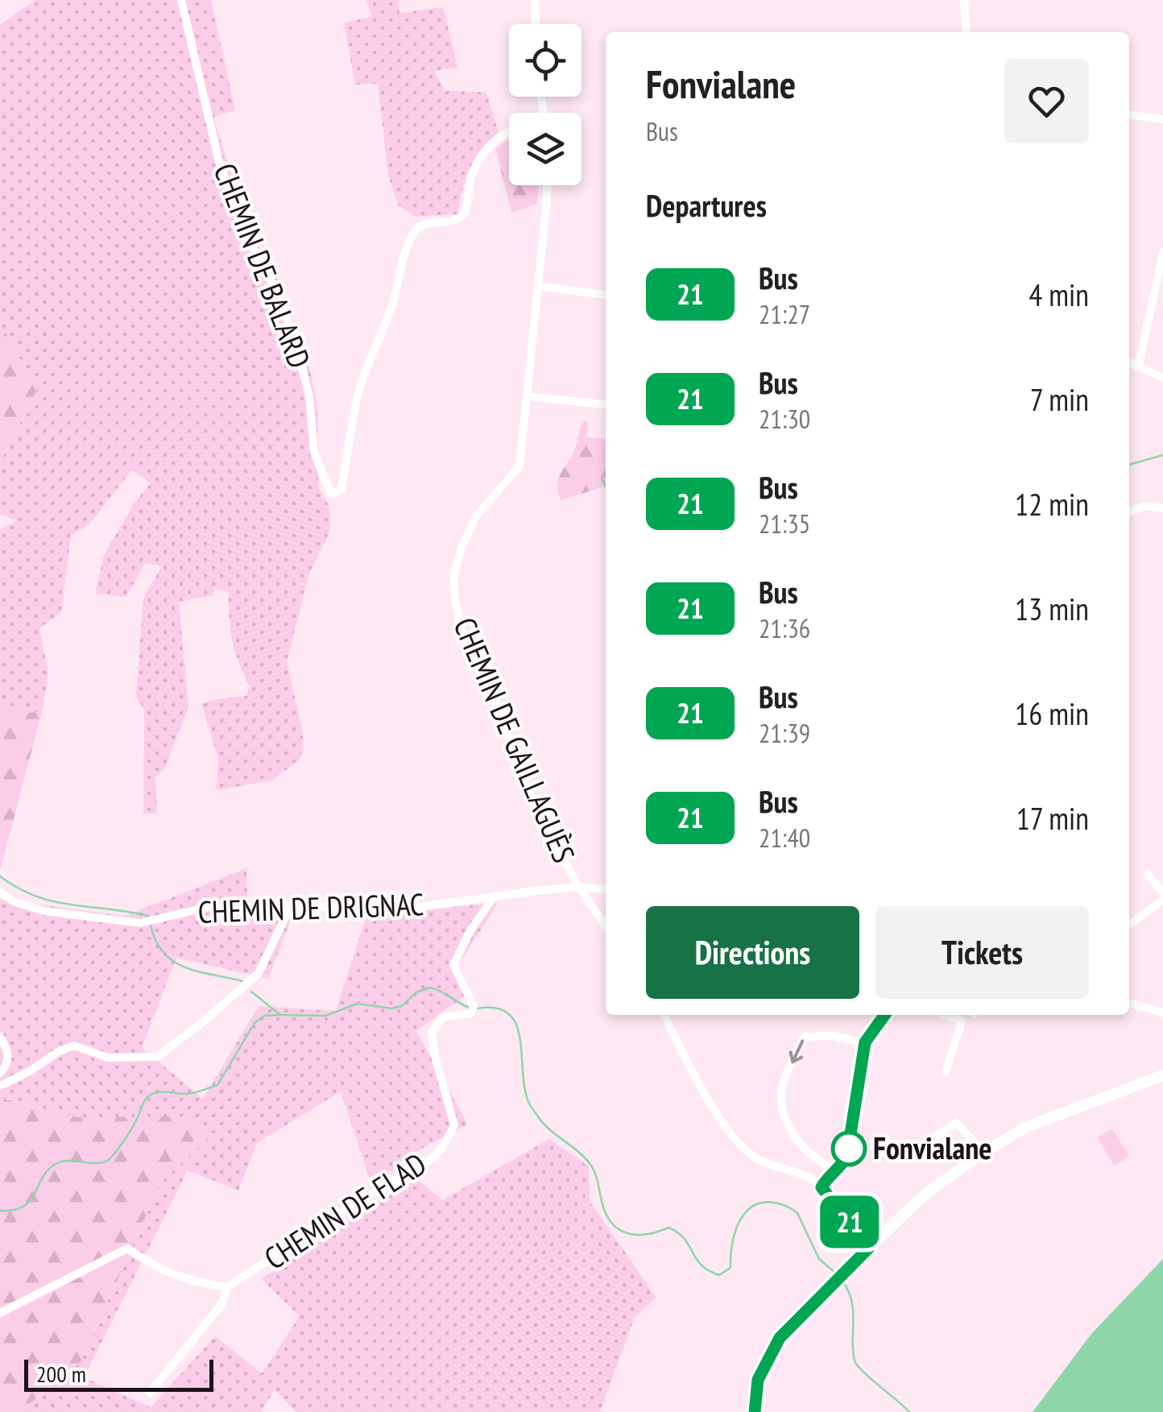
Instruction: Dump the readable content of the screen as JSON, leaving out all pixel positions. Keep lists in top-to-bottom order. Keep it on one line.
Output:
{"streets":{"street":["CHEMIN DE BALARD","CHEMIN DE GAILLAGUÈS","CHEMIN DE DRIGNAC","CHEMIN DE FLAD"]},"crossings":[["CHEMIN DE GAILLAGUÈS","CHEMIN DE DRIGNAC"],["CHEMIN DE DRIGNAC","CHEMIN DE FLAD"]],"places":["Fonvialane"],"lines":["bus line 21"],"scale_bar":"200 m","page":{"on_map":"21","heading":[["Fonvialane","Bus"],"Departures"],"list":[{"mark":"21","name":"Bus","note":"21:27","value":"4 min"},{"mark":"21","name":"Bus","note":"21:30","value":"7 min"},{"mark":"21","name":"Bus","note":"21:35","value":"12 min"},{"mark":"21","name":"Bus","note":"21:36","value":"13 min"},{"mark":"21","name":"Bus","note":"21:39","value":"16 min"},{"mark":"21","name":"Bus","note":"21:40","value":"17 min"}],"buttons":["Directions","Tickets"],"scale":"200 m"}}
